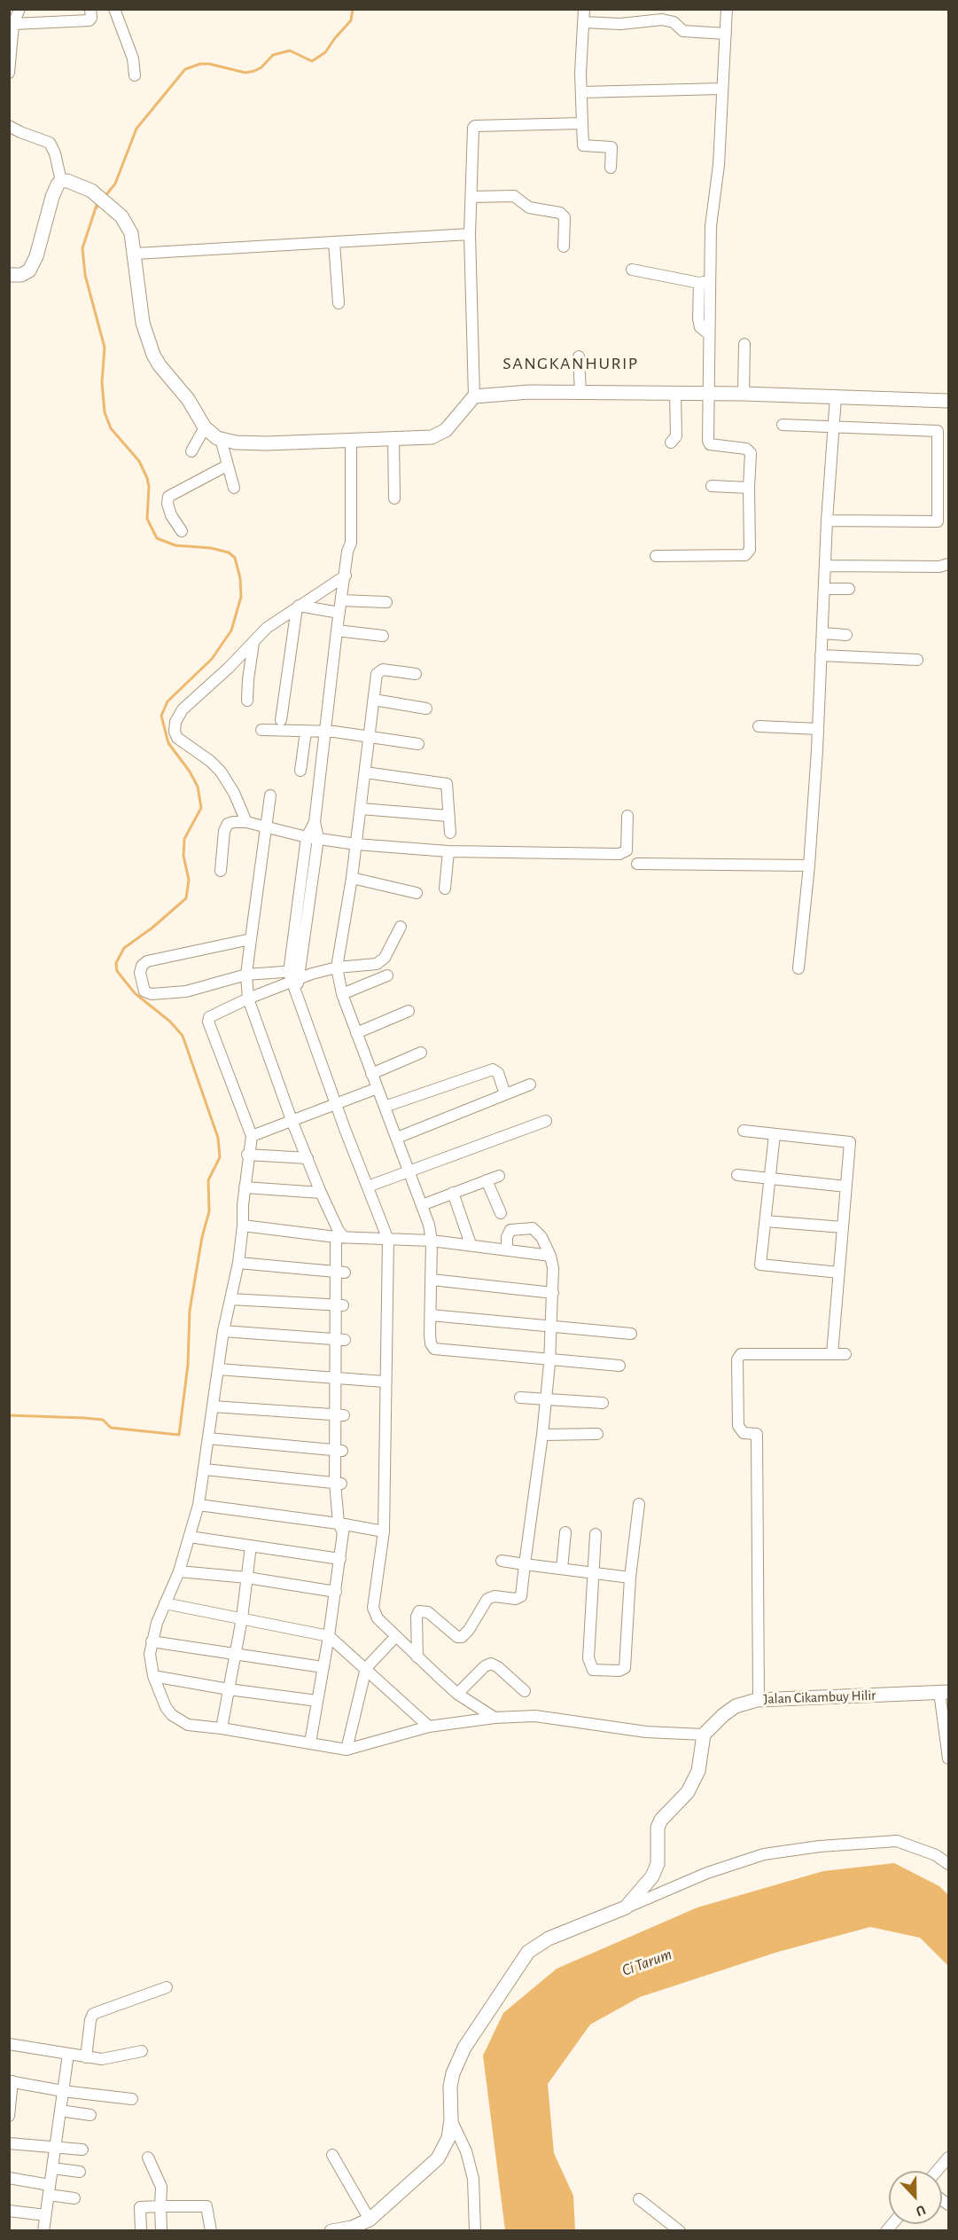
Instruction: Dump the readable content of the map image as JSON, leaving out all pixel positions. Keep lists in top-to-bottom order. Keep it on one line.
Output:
{"streets":{"street":["Jalan Cikambuy Hilir"]},"districts":["SANGKANHURIP"],"water":["Ci Tarum"],"north":"bottom"}
